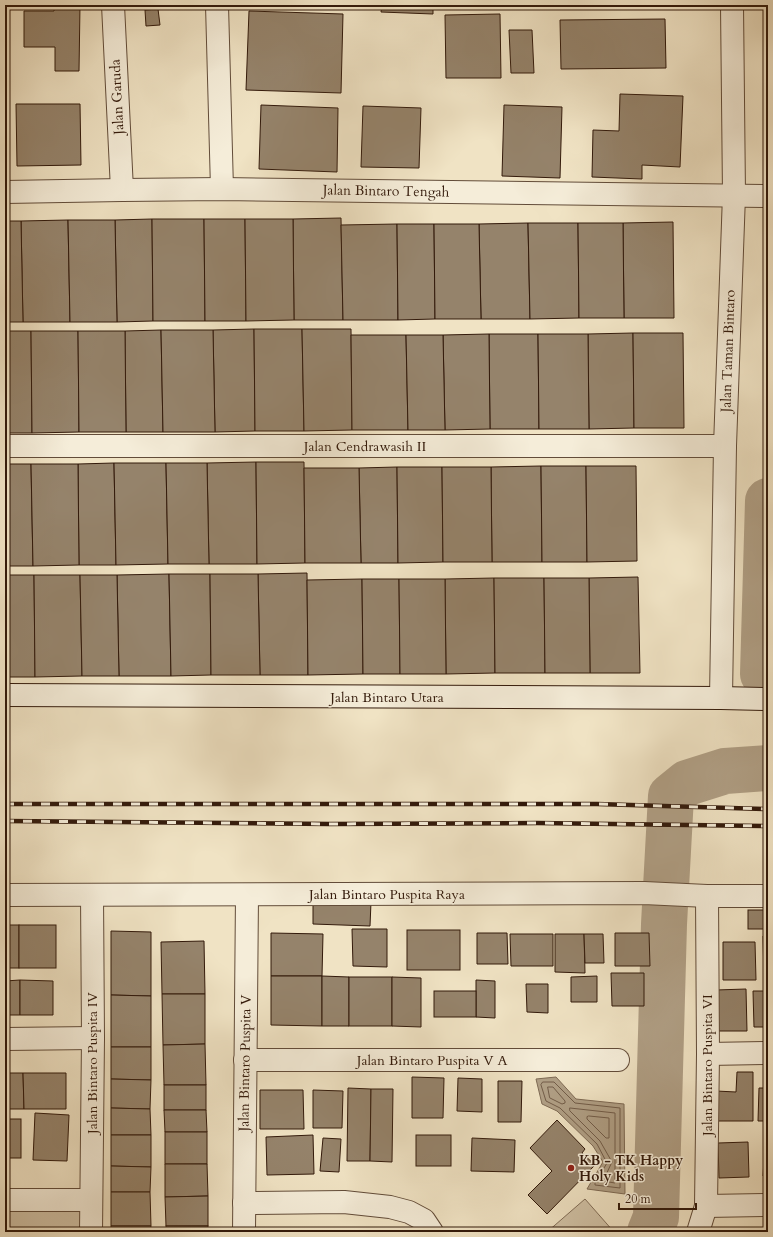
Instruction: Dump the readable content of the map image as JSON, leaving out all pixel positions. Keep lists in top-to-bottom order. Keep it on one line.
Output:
{"streets":{"street":["Jalan Garuda","Jalan Bintaro Tengah","Jalan Taman Bintaro","Jalan Cendrawasih II","Jalan Bintaro Utara","Jalan Bintaro Puspita Raya","Jalan Bintaro Puspita V A","Jalan Bintaro Puspita IV","Jalan Bintaro Puspita V","Jalan Bintaro Puspita VI"]},"crossings":[["Jalan Garuda","Jalan Bintaro Tengah"],["Jalan Bintaro Tengah","Jalan Taman Bintaro"],["Jalan Taman Bintaro","Jalan Cendrawasih II"],["Jalan Taman Bintaro","Jalan Bintaro Utara"],["Jalan Bintaro Puspita Raya","Jalan Bintaro Puspita IV"],["Jalan Bintaro Puspita Raya","Jalan Bintaro Puspita V"],["Jalan Bintaro Puspita Raya","Jalan Bintaro Puspita VI"],["Jalan Bintaro Puspita V A","Jalan Bintaro Puspita V"]],"places":["KB - TK Happy Holy Kids"],"scale_bar":"20 m"}
